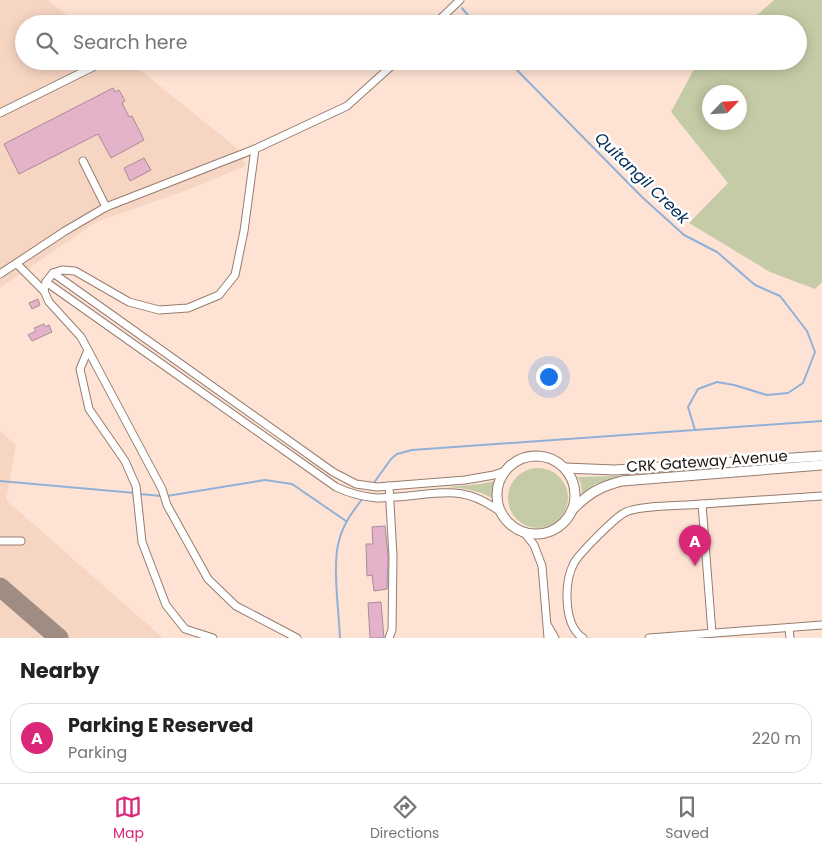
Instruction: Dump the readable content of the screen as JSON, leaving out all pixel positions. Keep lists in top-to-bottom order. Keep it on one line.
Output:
{"streets":{"main road":["CRK Gateway Avenue"]},"water":["Quitangil Creek"],"north":"top right","page":{"search":"Search here","pins":"A","heading":"Nearby","list":[{"mark":"A","name":"Parking E Reserved","note":"Parking","value":"220 m"}],"nav":["Map","Directions","Saved"]}}
